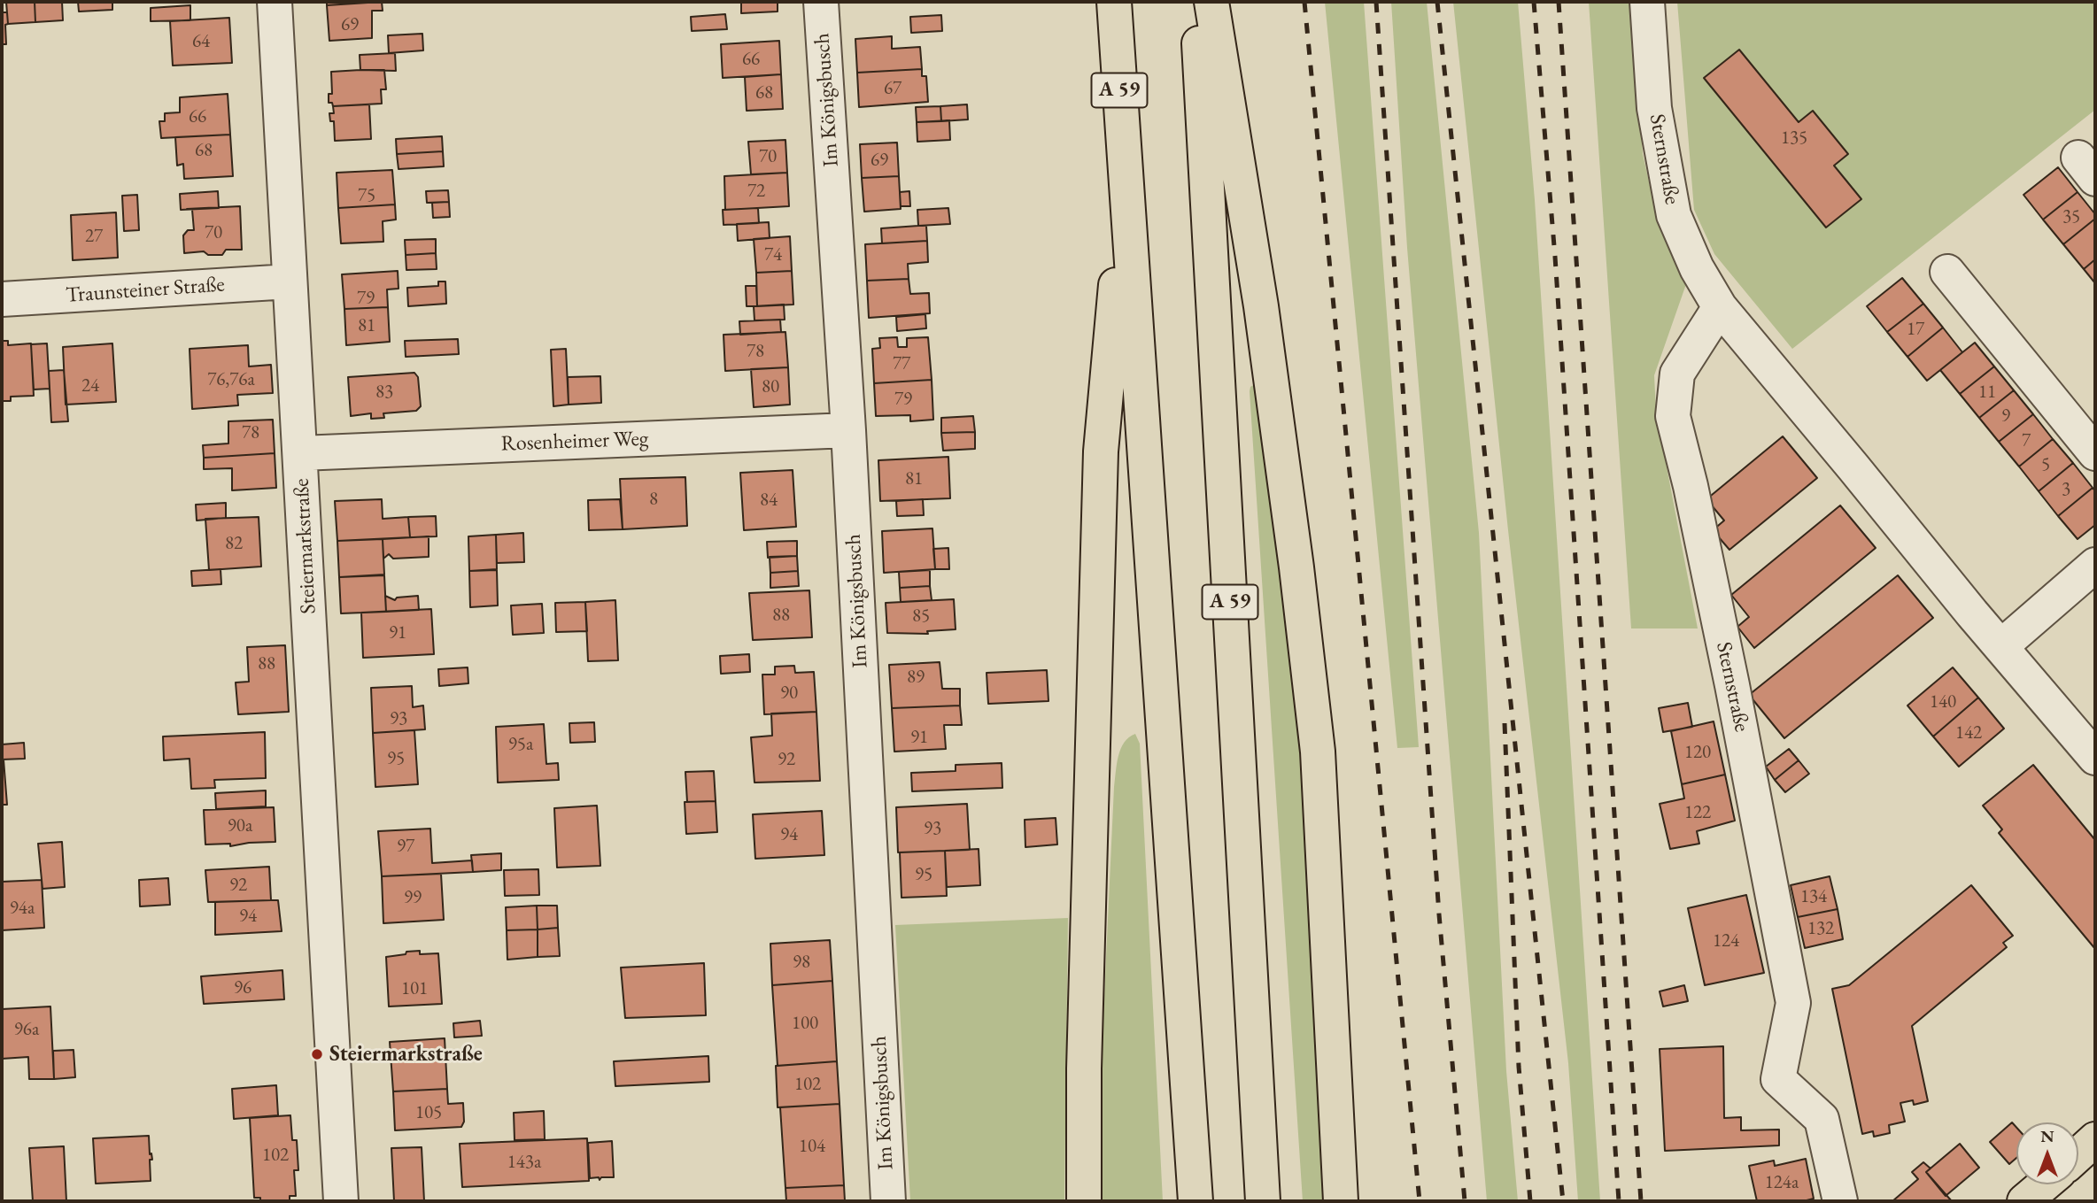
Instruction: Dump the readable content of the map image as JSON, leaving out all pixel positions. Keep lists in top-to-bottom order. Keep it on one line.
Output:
{"streets":{"main road":["A 59"],"street":["Im Königsbusch","Sternstraße","Traunsteiner Straße","Rosenheimer Weg","Steiermarkstraße"]},"crossings":[["Im Königsbusch","Rosenheimer Weg"],["Traunsteiner Straße","Steiermarkstraße"],["Rosenheimer Weg","Steiermarkstraße"]],"places":["Steiermarkstraße"],"house_numbers":["69","64","66","67","68","66","135","68","70","69","72","75","35","70","27","74","79","81","17","78","77","76,76a","24","80","83","11","79","9","78","7","5","81","3","8","84","82","88","85","91","88","89","90","140","93","142","91","95a","120","95","92","122","90a","93","94","97","95","92","134","99","94a","94","132","124","98","96","101","100","96a","102","105","104","102","143a","124a"],"north":"top"}
